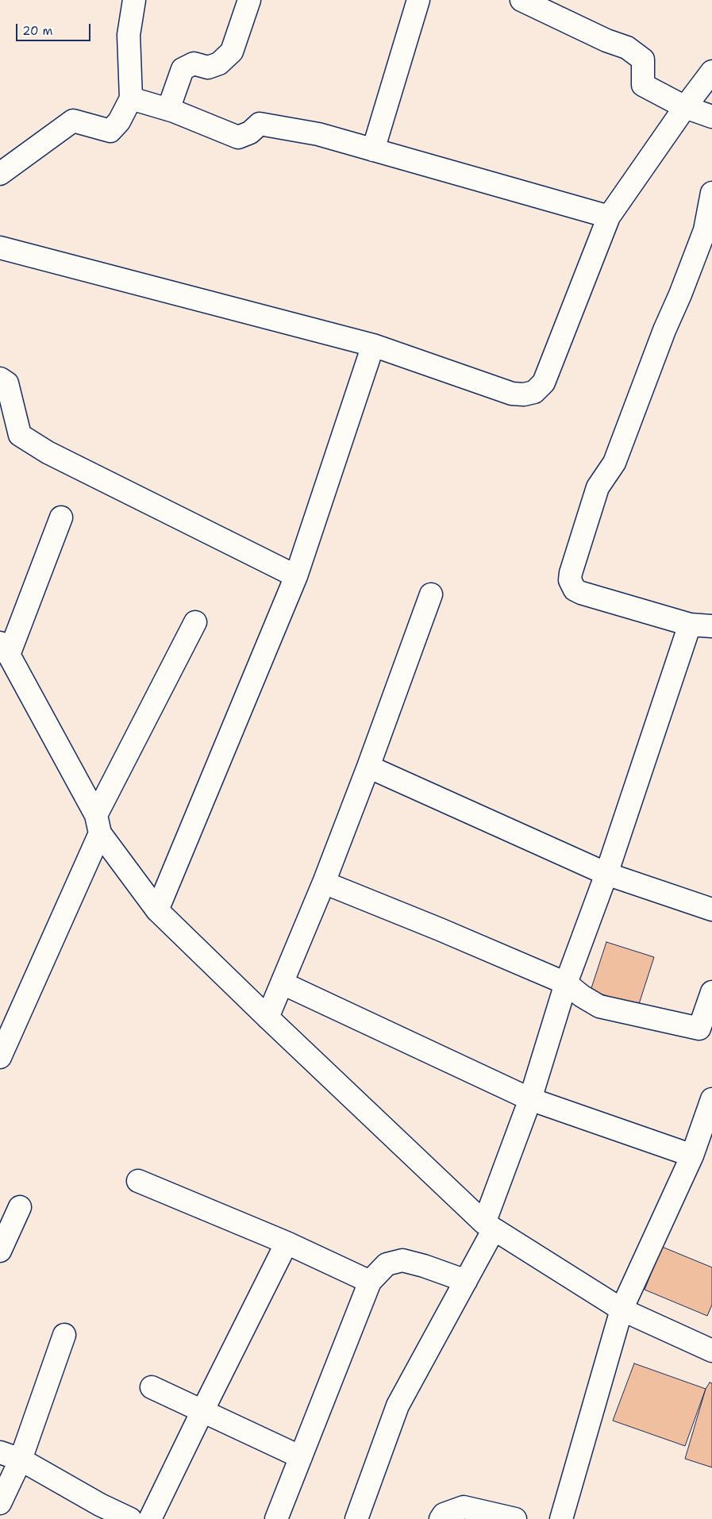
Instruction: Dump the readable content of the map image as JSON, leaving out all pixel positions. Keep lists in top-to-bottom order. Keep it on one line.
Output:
{"scale_bar":"20 m"}
